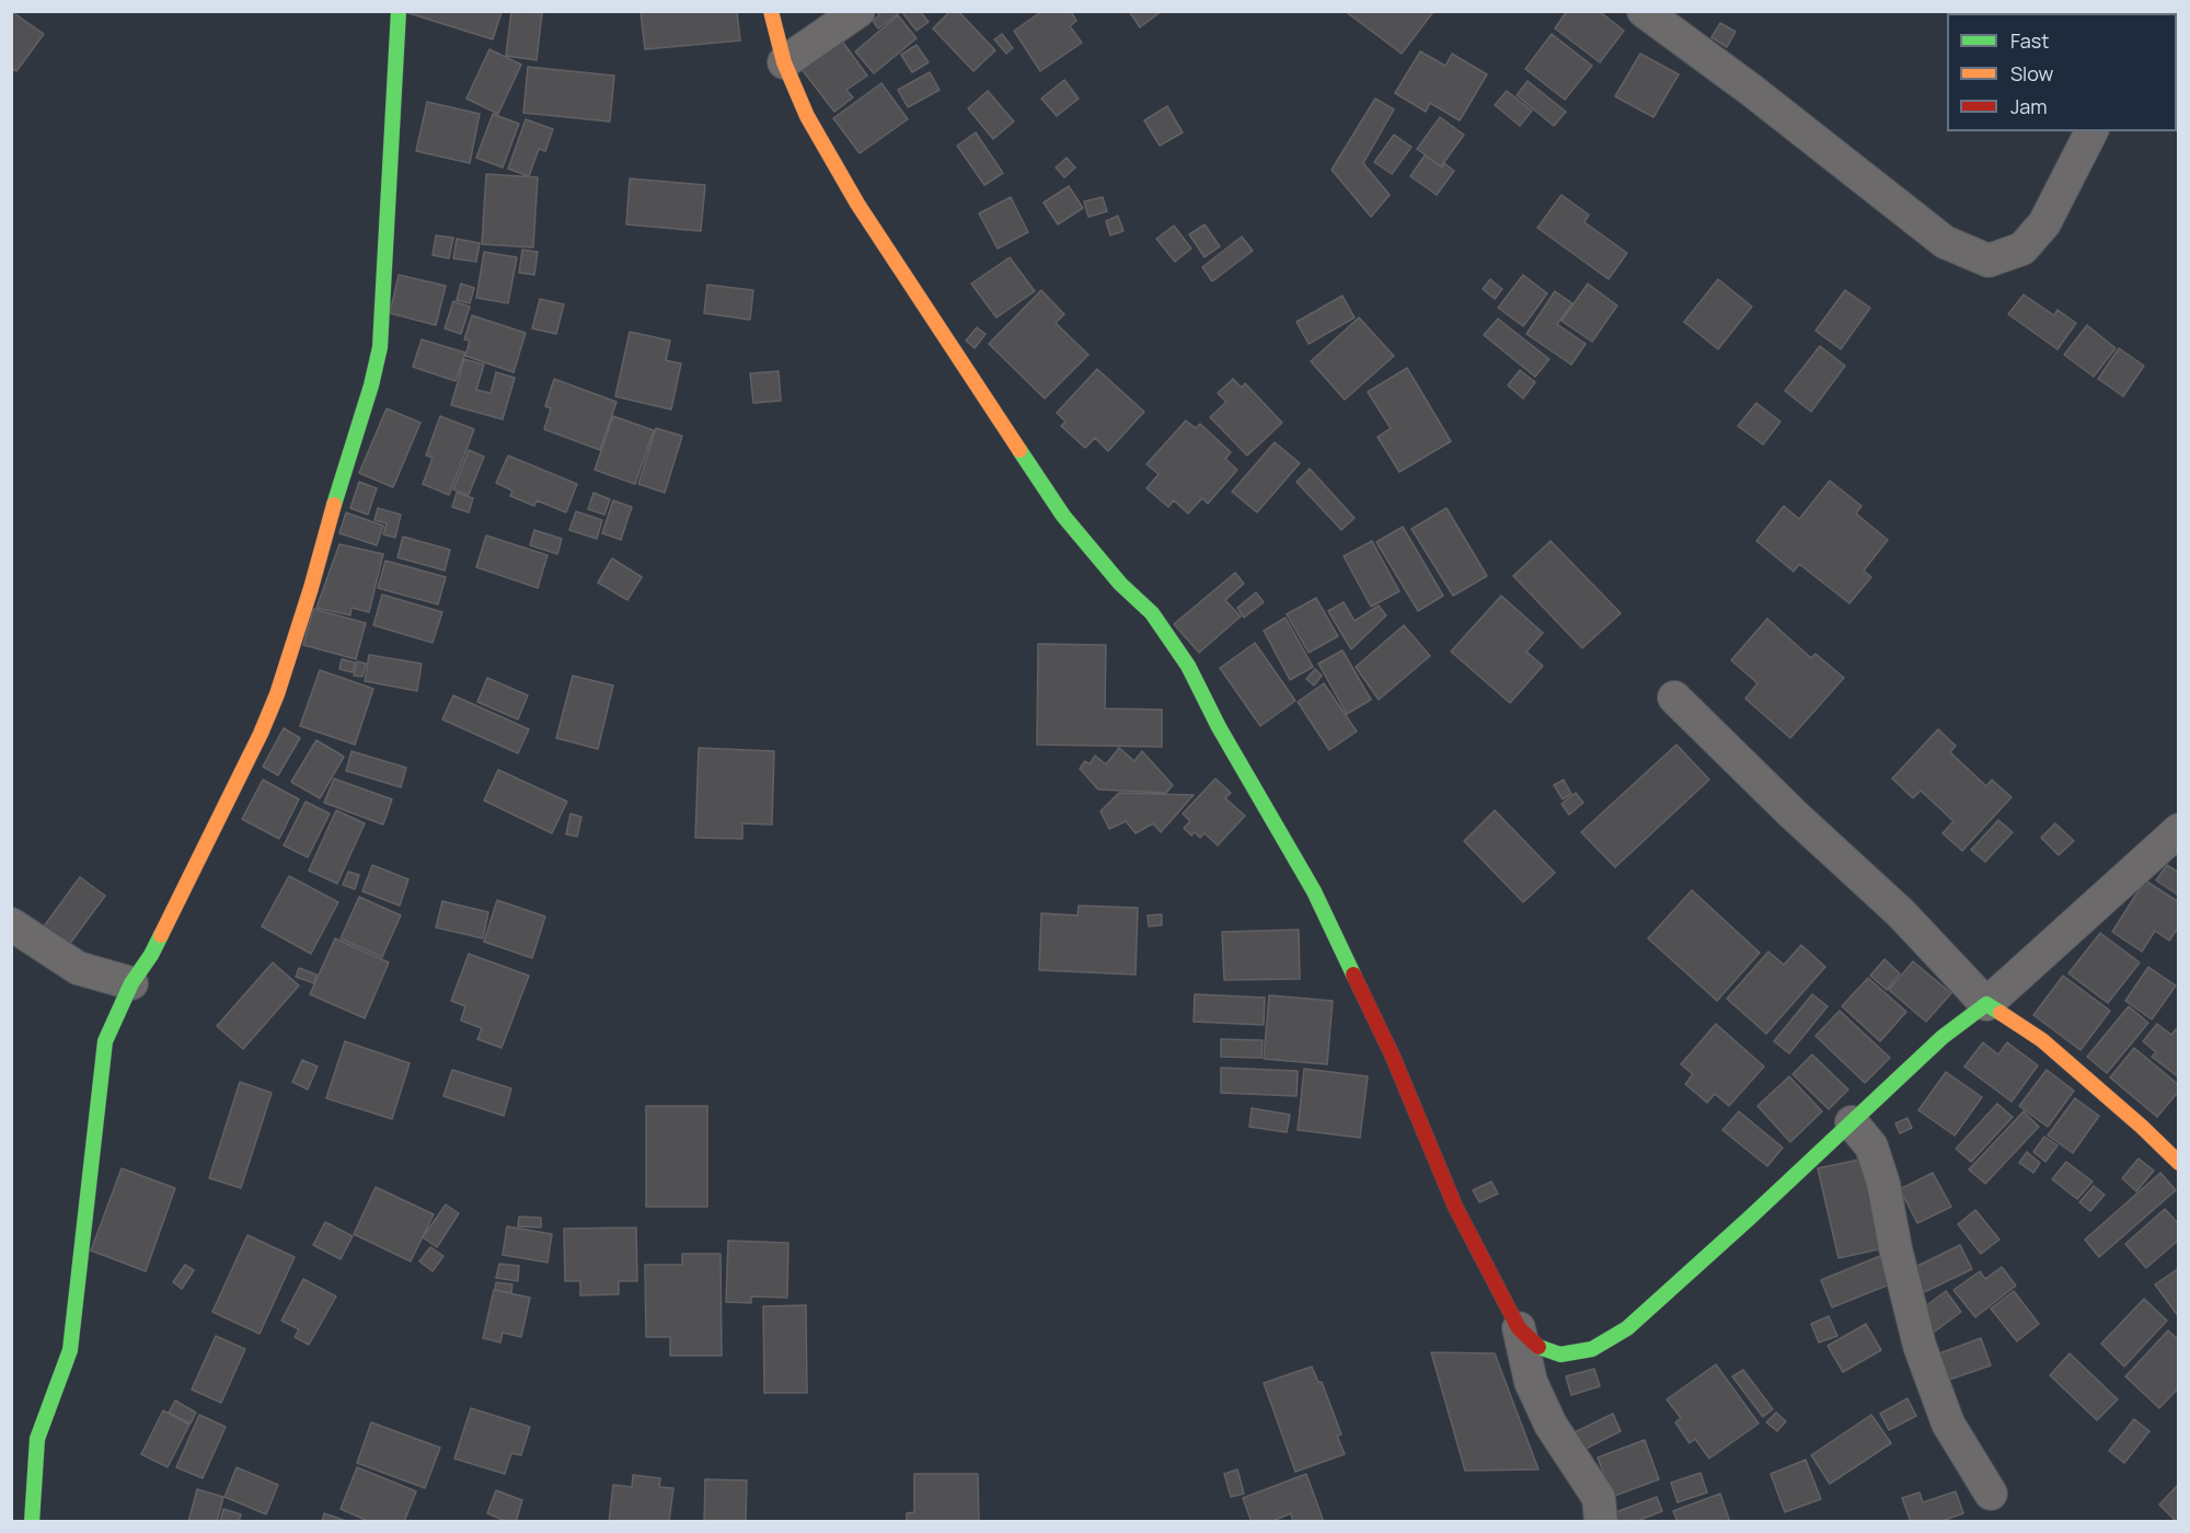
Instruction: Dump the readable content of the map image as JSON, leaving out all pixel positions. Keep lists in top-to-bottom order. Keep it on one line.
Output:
{"legend":["Fast","Slow","Jam"]}
